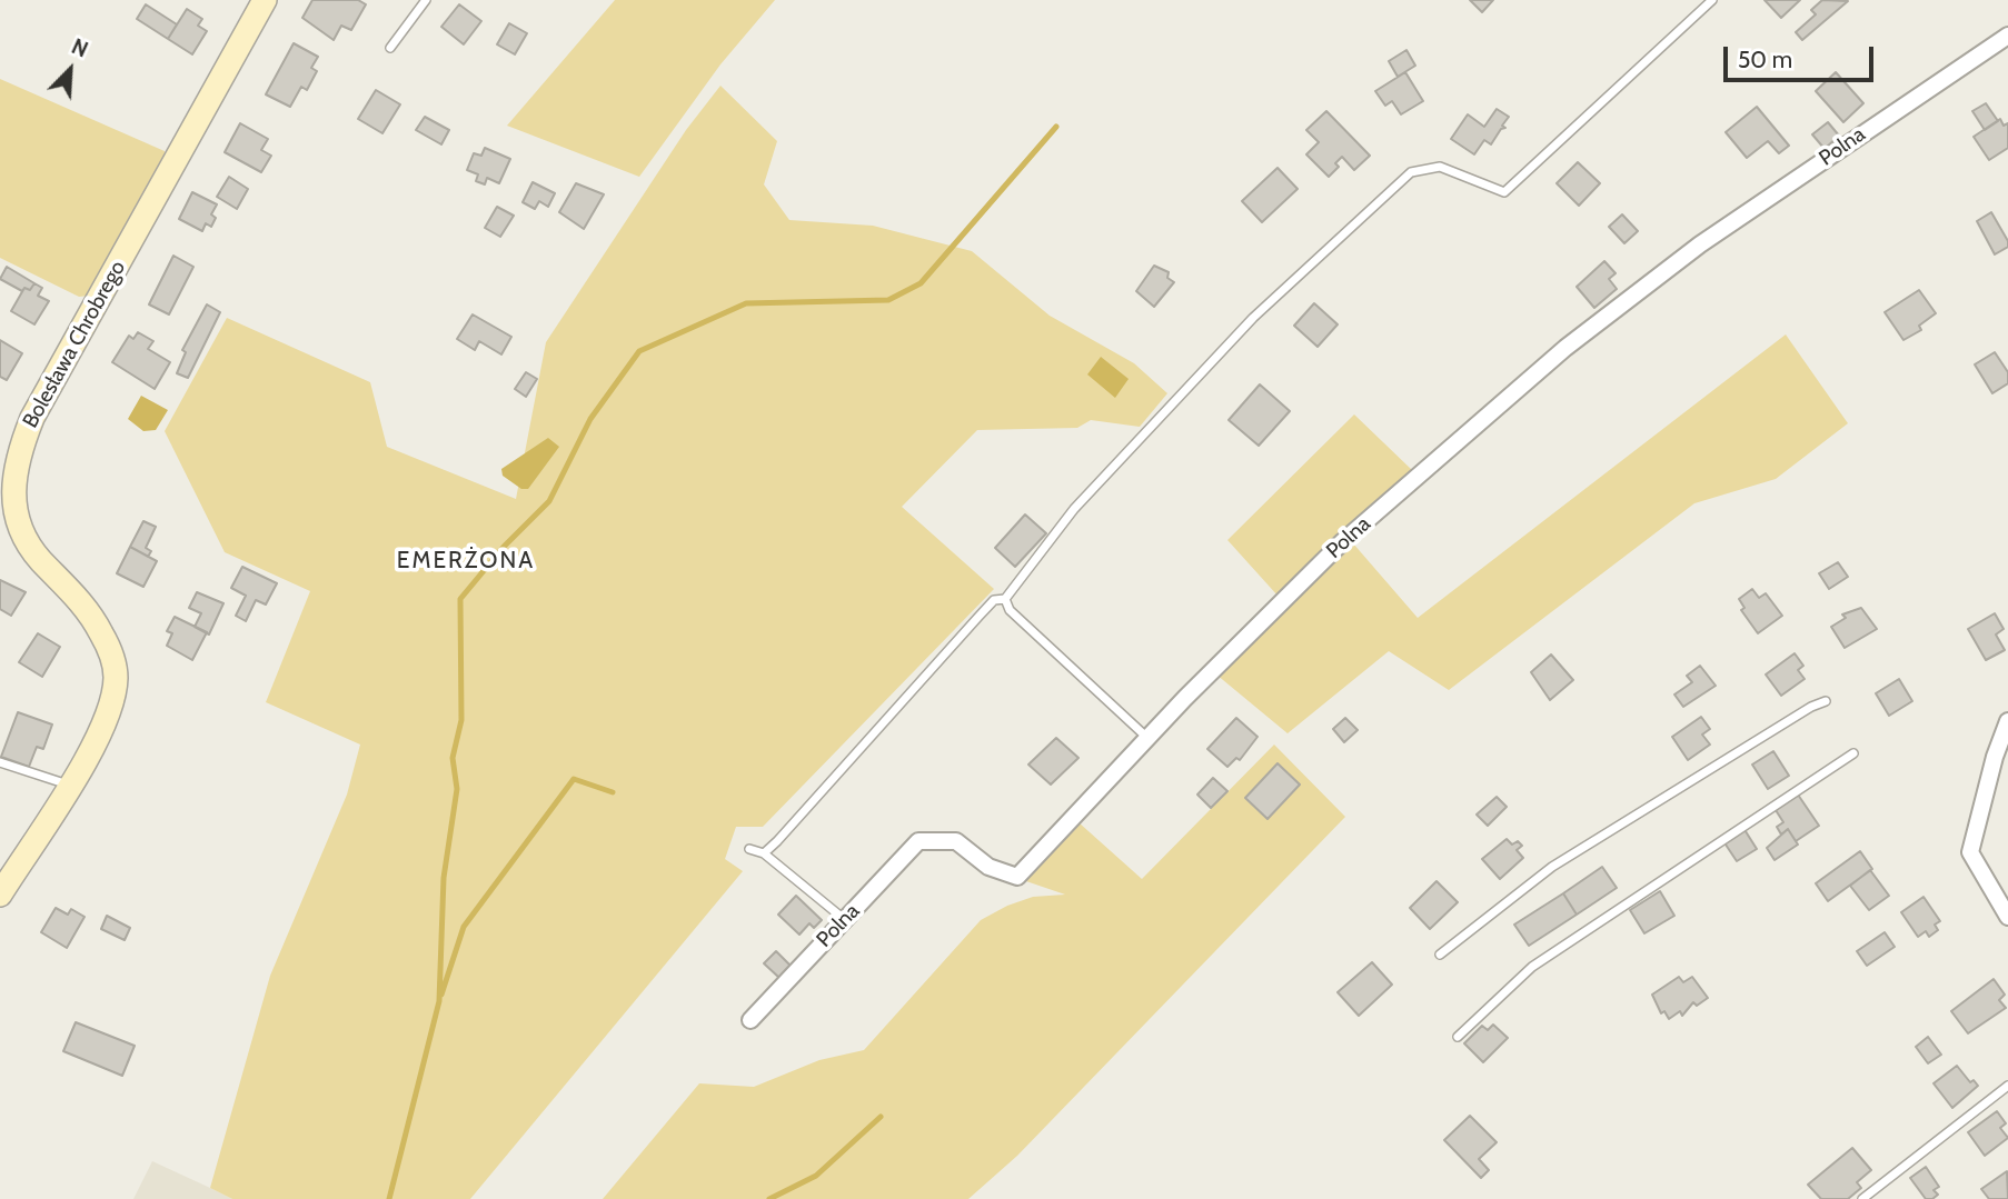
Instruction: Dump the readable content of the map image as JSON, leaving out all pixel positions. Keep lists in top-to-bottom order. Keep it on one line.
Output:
{"streets":{"street":["Polna","Bolesława Chrobrego"]},"districts":["EMERŻONA"],"scale_bar":"50 m","north":"top right"}
